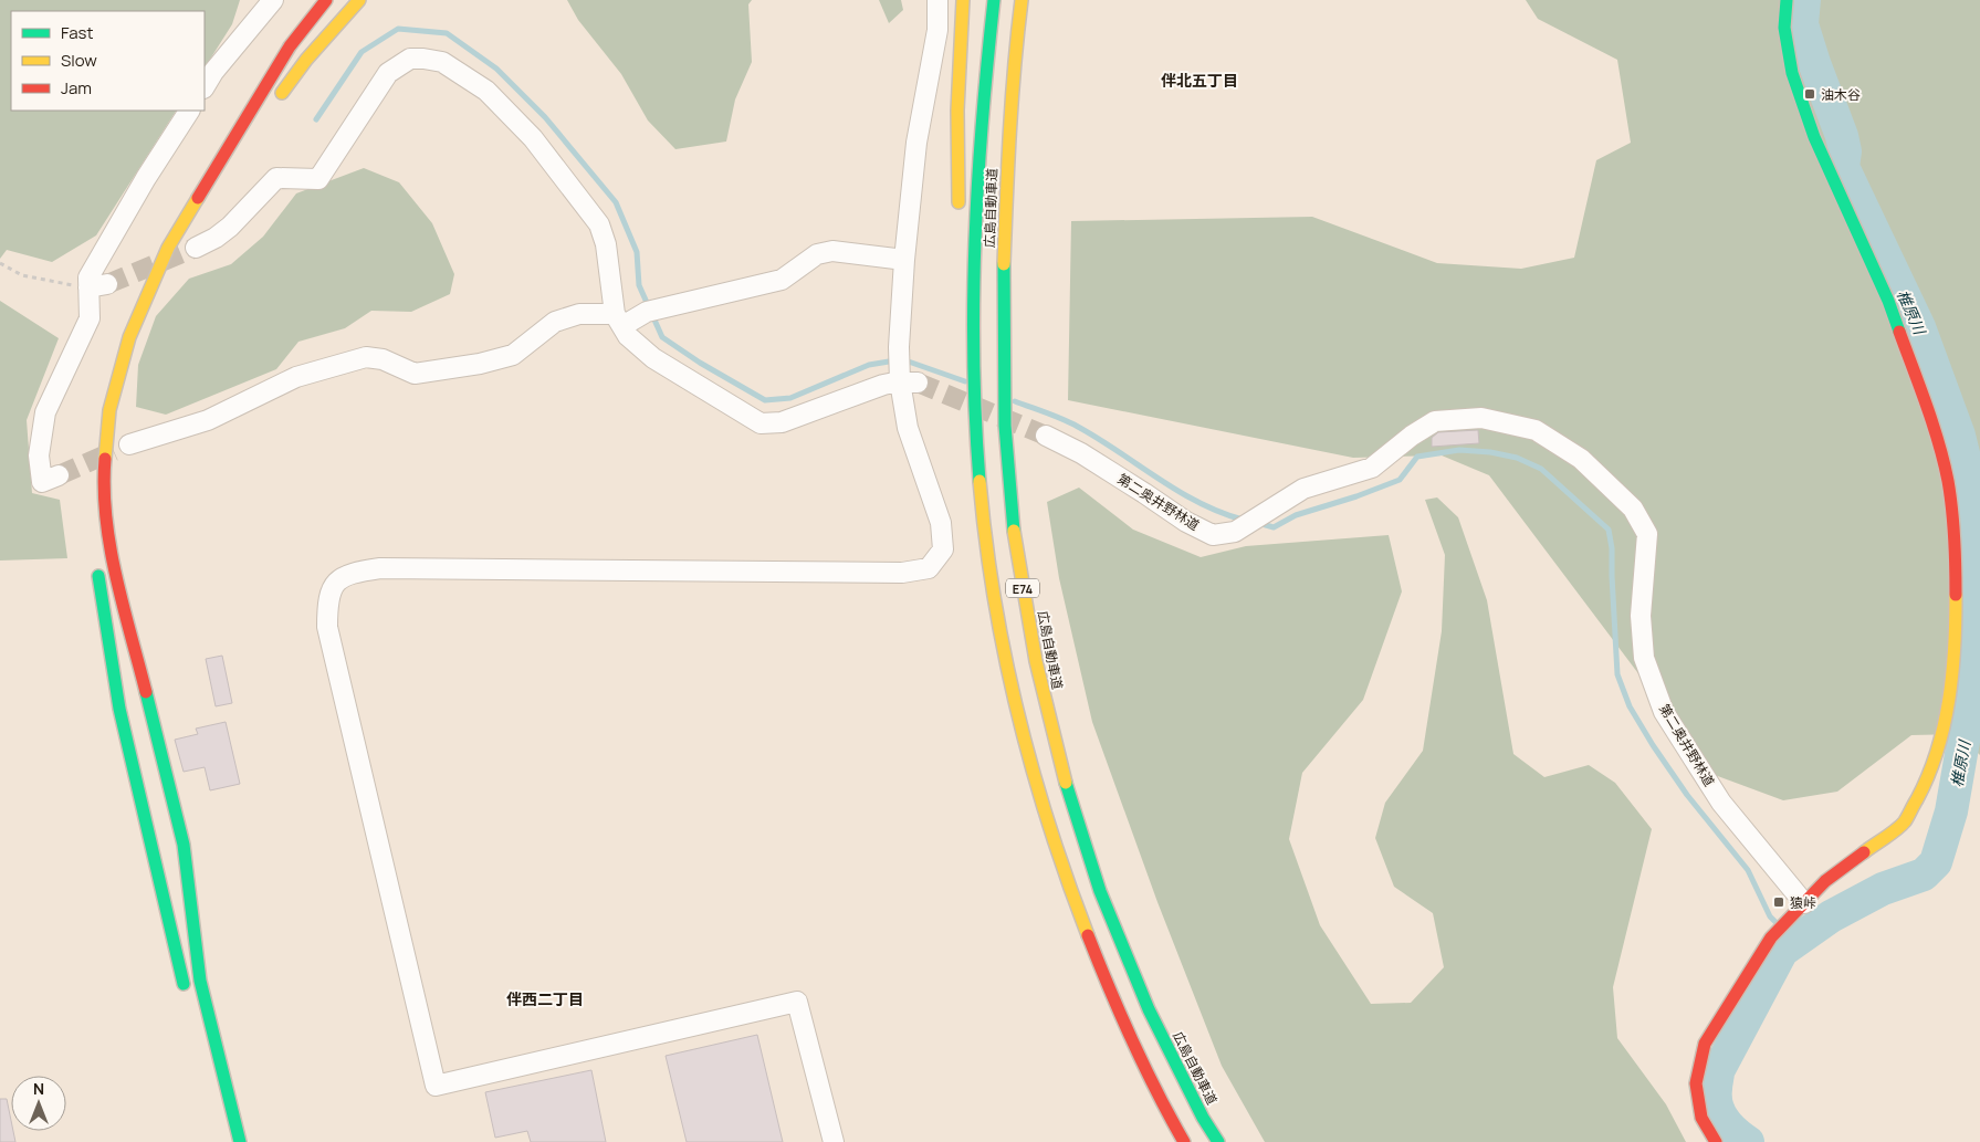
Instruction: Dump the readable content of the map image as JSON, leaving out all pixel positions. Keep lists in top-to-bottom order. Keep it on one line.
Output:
{"streets":{"main road":["広島自動車道","E74"],"street":["第二奥井野林道"]},"districts":["伴北五丁目","伴西二丁目"],"water":["椎原川"],"places":{"transit":["油木谷","猿峠"]},"legend":["Fast","Slow","Jam"],"north":"top"}
